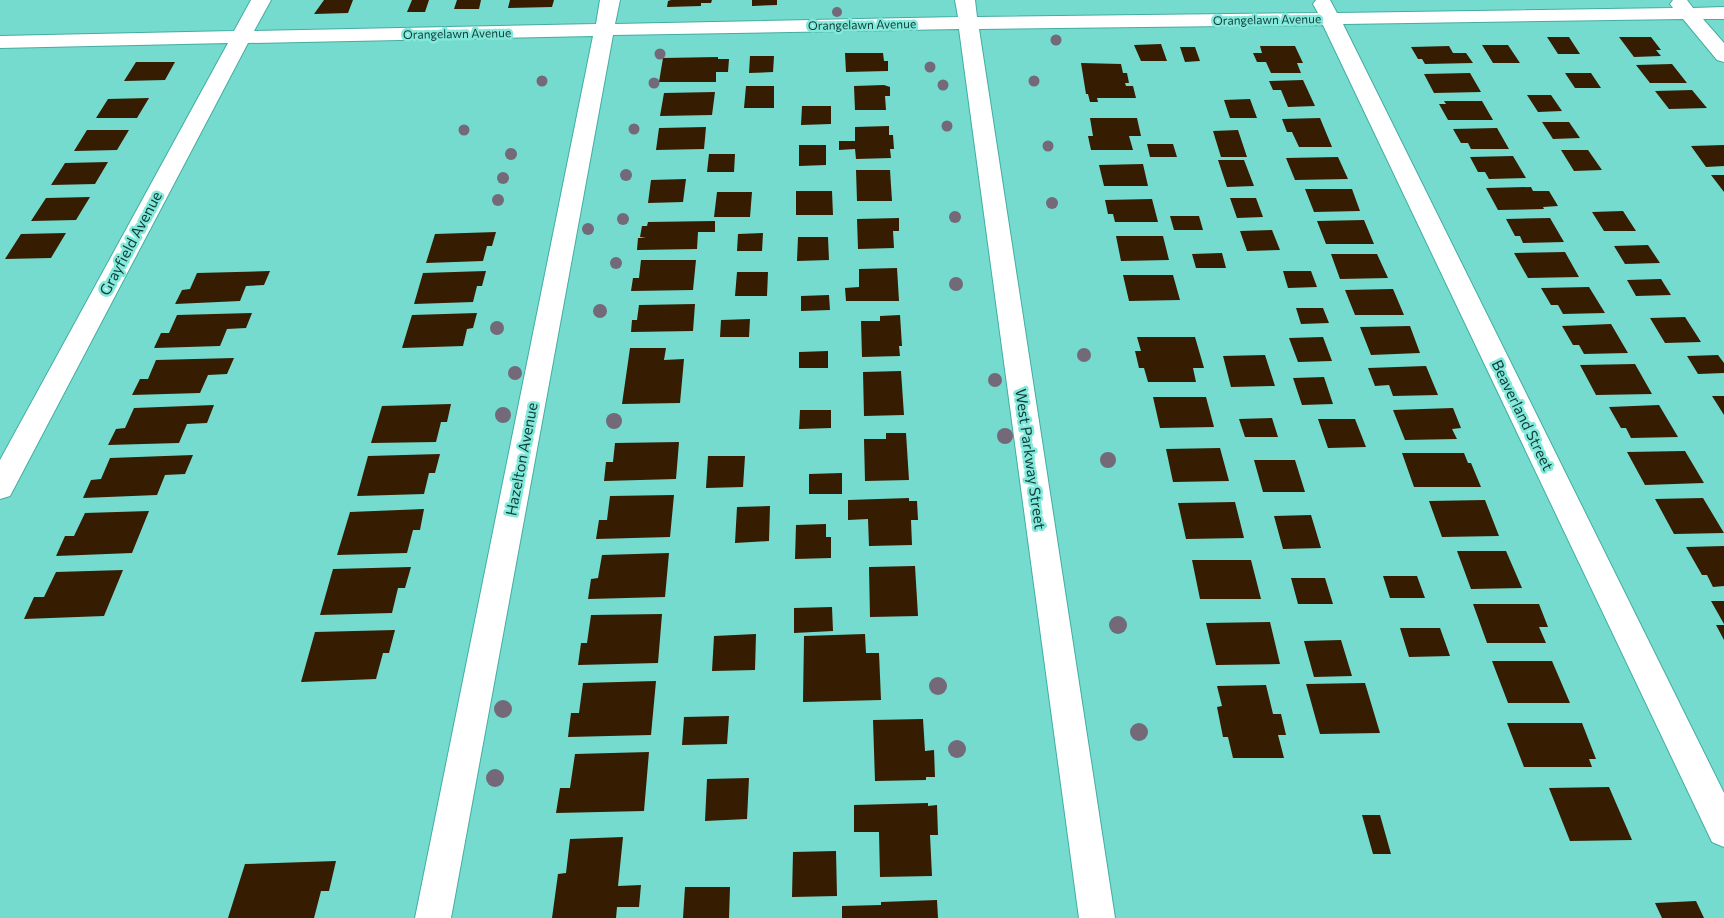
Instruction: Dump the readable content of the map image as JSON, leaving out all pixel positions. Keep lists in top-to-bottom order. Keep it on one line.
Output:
{"streets":{"street":["Orangelawn Avenue","Grayfield Avenue","Beaverland Street","Hazelton Avenue","West Parkway Street"]},"crossings":[["Orangelawn Avenue","Grayfield Avenue"],["Orangelawn Avenue","Beaverland Street"],["Orangelawn Avenue","Hazelton Avenue"],["Orangelawn Avenue","West Parkway Street"]]}
